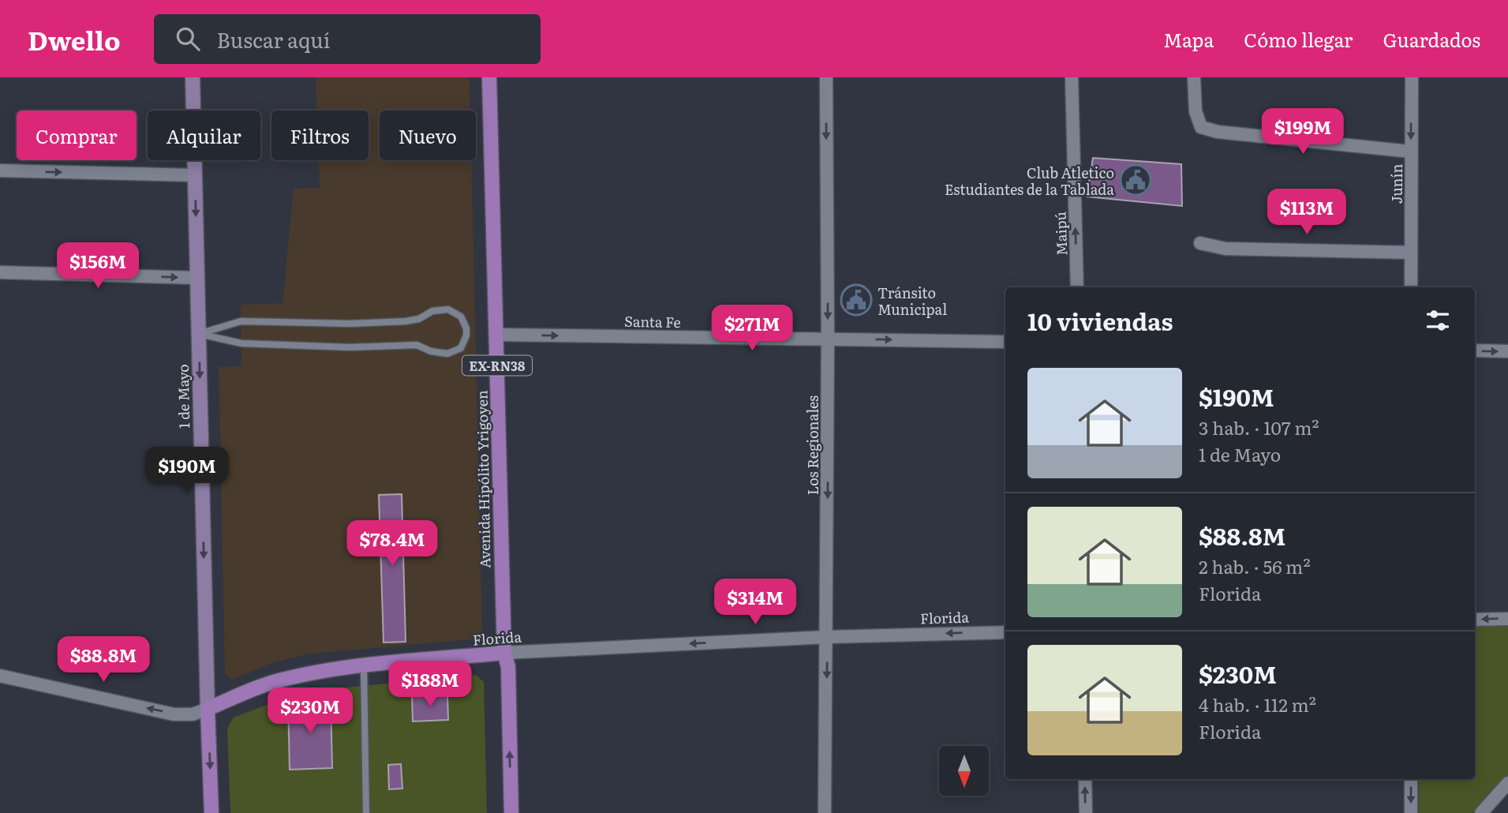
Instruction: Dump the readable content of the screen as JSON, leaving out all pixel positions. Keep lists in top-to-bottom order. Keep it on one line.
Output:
{"streets":{"main road":["EX-RN38","1 de Mayo","Avenida Hipólito Yrigoyen","Florida"],"street":["Junín","Maipú","Santa Fe","Los Regionales"]},"crossings":[["Santa Fe","Los Regionales"],["Santa Fe","Avenida Hipólito Yrigoyen"],["1 de Mayo","Florida"],["Los Regionales","Florida"],["Avenida Hipólito Yrigoyen","Florida"]],"one_way":["Junín","Maipú","Santa Fe","1 de Mayo","Los Regionales","Florida"],"places":{"public building":["Club Atletico Estudiantes de la Tablada","Tránsito Municipal"]},"north":"bottom","page":{"header":"Dwello","search":"Buscar aquí","nav":["Mapa","Cómo llegar","Guardados"],"price":["$199M","$113M","$156M","$271M","$190M","$78.4M","$314M","$88.8M","$188M","$230M"],"chip":["Comprar","Alquilar","Filtros","Nuevo"],"heading":"10 viviendas","list":[{"name":"$190M","note":"3 hab. · 107 m² · 1 de Mayo"},{"name":"$88.8M","note":"2 hab. · 56 m² · Florida"},{"name":"$230M","note":"4 hab. · 112 m² · Florida"}]}}
